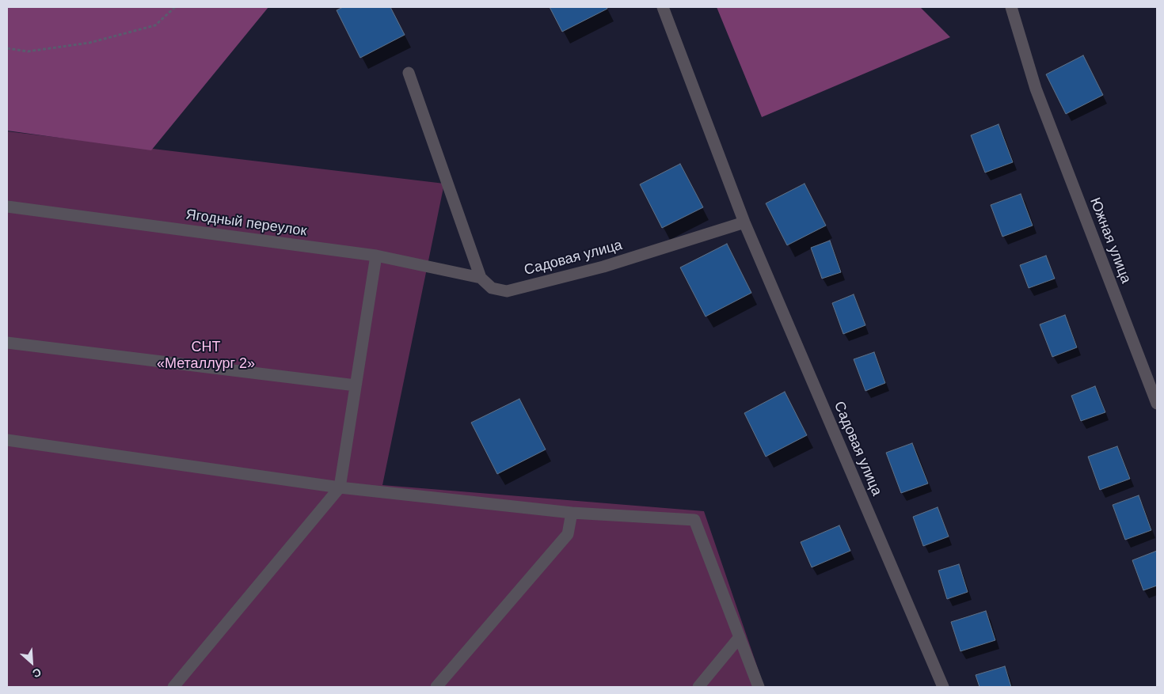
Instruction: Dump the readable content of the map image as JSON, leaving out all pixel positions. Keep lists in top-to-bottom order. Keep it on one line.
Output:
{"streets":{"street":["Ягодный переулок","Южная улица","Садовая улица"]},"crossings":[["Ягодный переулок","Садовая улица"]],"parks":["СНТ «Металлург 2»"],"north":"bottom right"}
